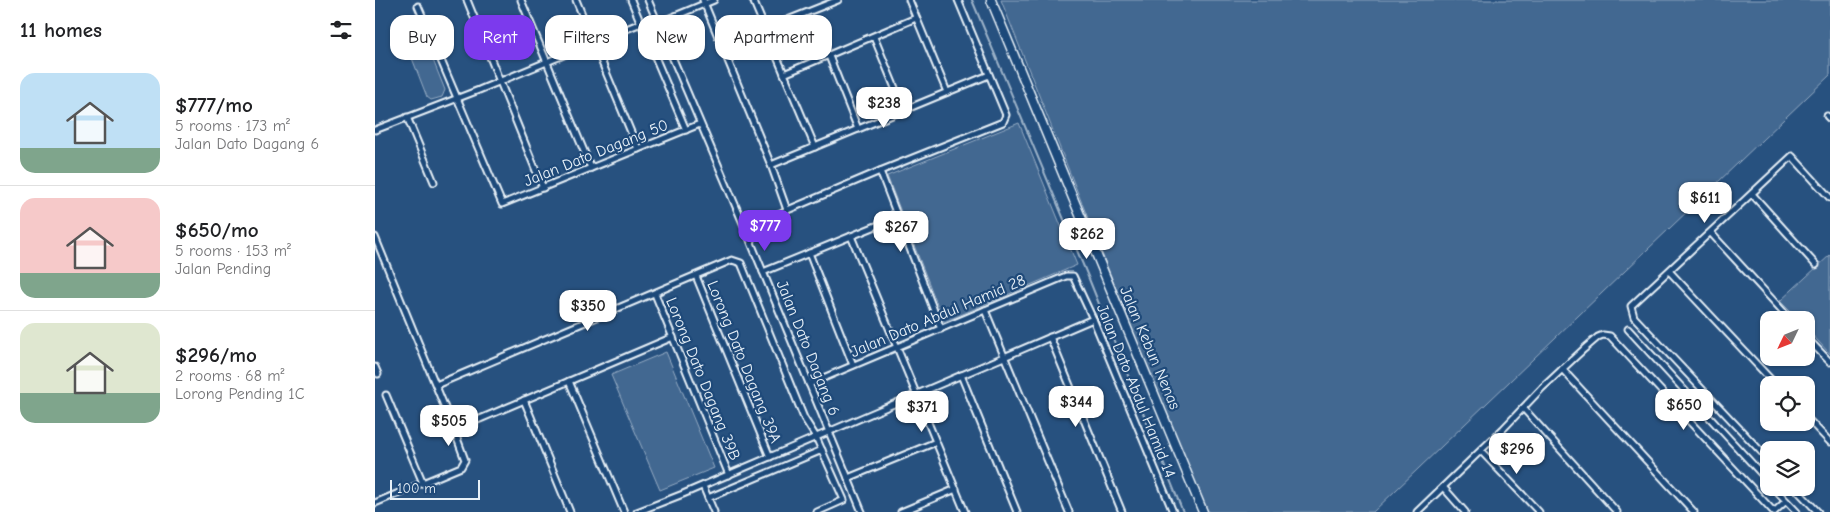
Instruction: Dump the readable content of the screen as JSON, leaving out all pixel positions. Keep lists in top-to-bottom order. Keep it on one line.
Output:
{"streets":{"street":["Jalan Dato Dagang 50","Jalan Dato Abdul Hamid 28","Jalan Dato Dagang 6","Jalan Kebun Nenas","Lorong Dato Dagang 39A","Lorong Dato Dagang 39B","Jalan Dato Abdul Hamid 14"]},"crossings":[["Jalan Dato Dagang 50","Jalan Dato Dagang 6"],["Jalan Dato Abdul Hamid 28","Jalan Dato Dagang 6"],["Jalan Dato Abdul Hamid 28","Jalan Dato Abdul Hamid 14"]],"scale_bar":"100 m","north":"bottom left","page":{"heading":"11 homes","chip":["Buy","Rent","Filters","New","Apartment"],"list":[{"name":"$777/mo","note":"5 rooms · 173 m² · Jalan Dato Dagang 6"},{"name":"$650/mo","note":"5 rooms · 153 m² · Jalan Pending"},{"name":"$296/mo","note":"2 rooms · 68 m² · Lorong Pending 1C"}],"price":["$238","$611","$777","$267","$262","$350","$344","$650","$371","$505","$296"],"scale":"100 m"}}
